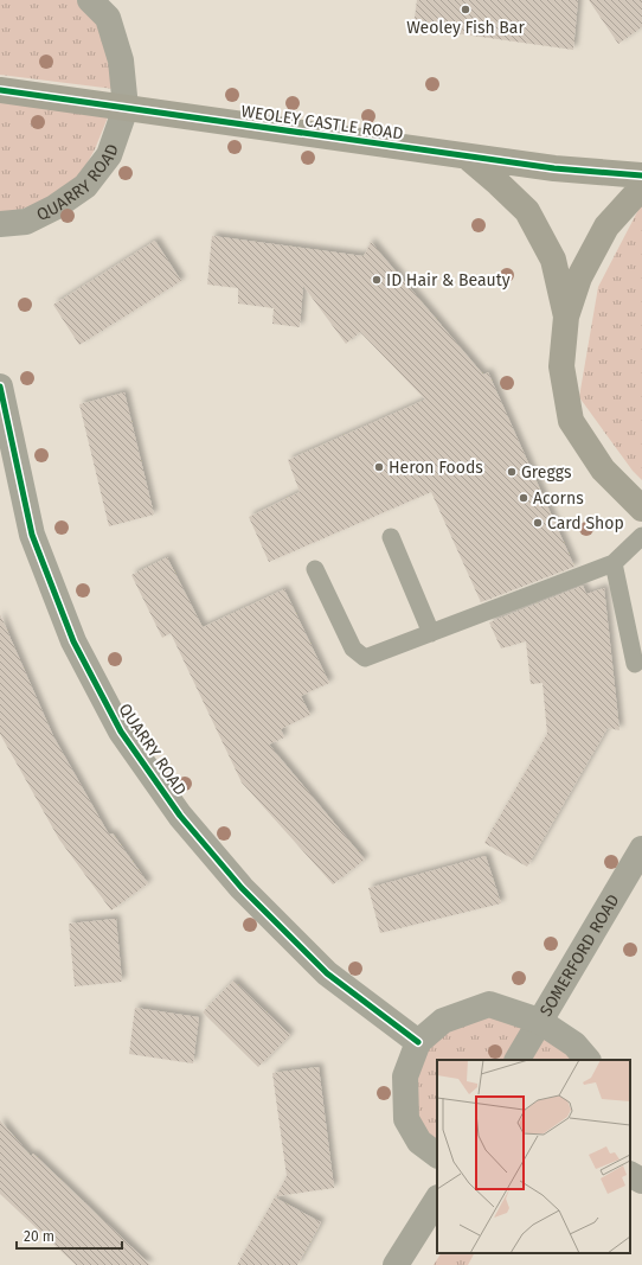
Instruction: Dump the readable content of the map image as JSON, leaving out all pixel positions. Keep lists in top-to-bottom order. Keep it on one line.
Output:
{"streets":{"street":["WEOLEY CASTLE ROAD","QUARRY ROAD","SOMERFORD ROAD"]},"crossings":[["WEOLEY CASTLE ROAD","QUARRY ROAD"]],"places":["Weoley Fish Bar","ID Hair & Beauty","Heron Foods","Greggs","Acorns","Card Shop"],"scale_bar":"20 m"}
